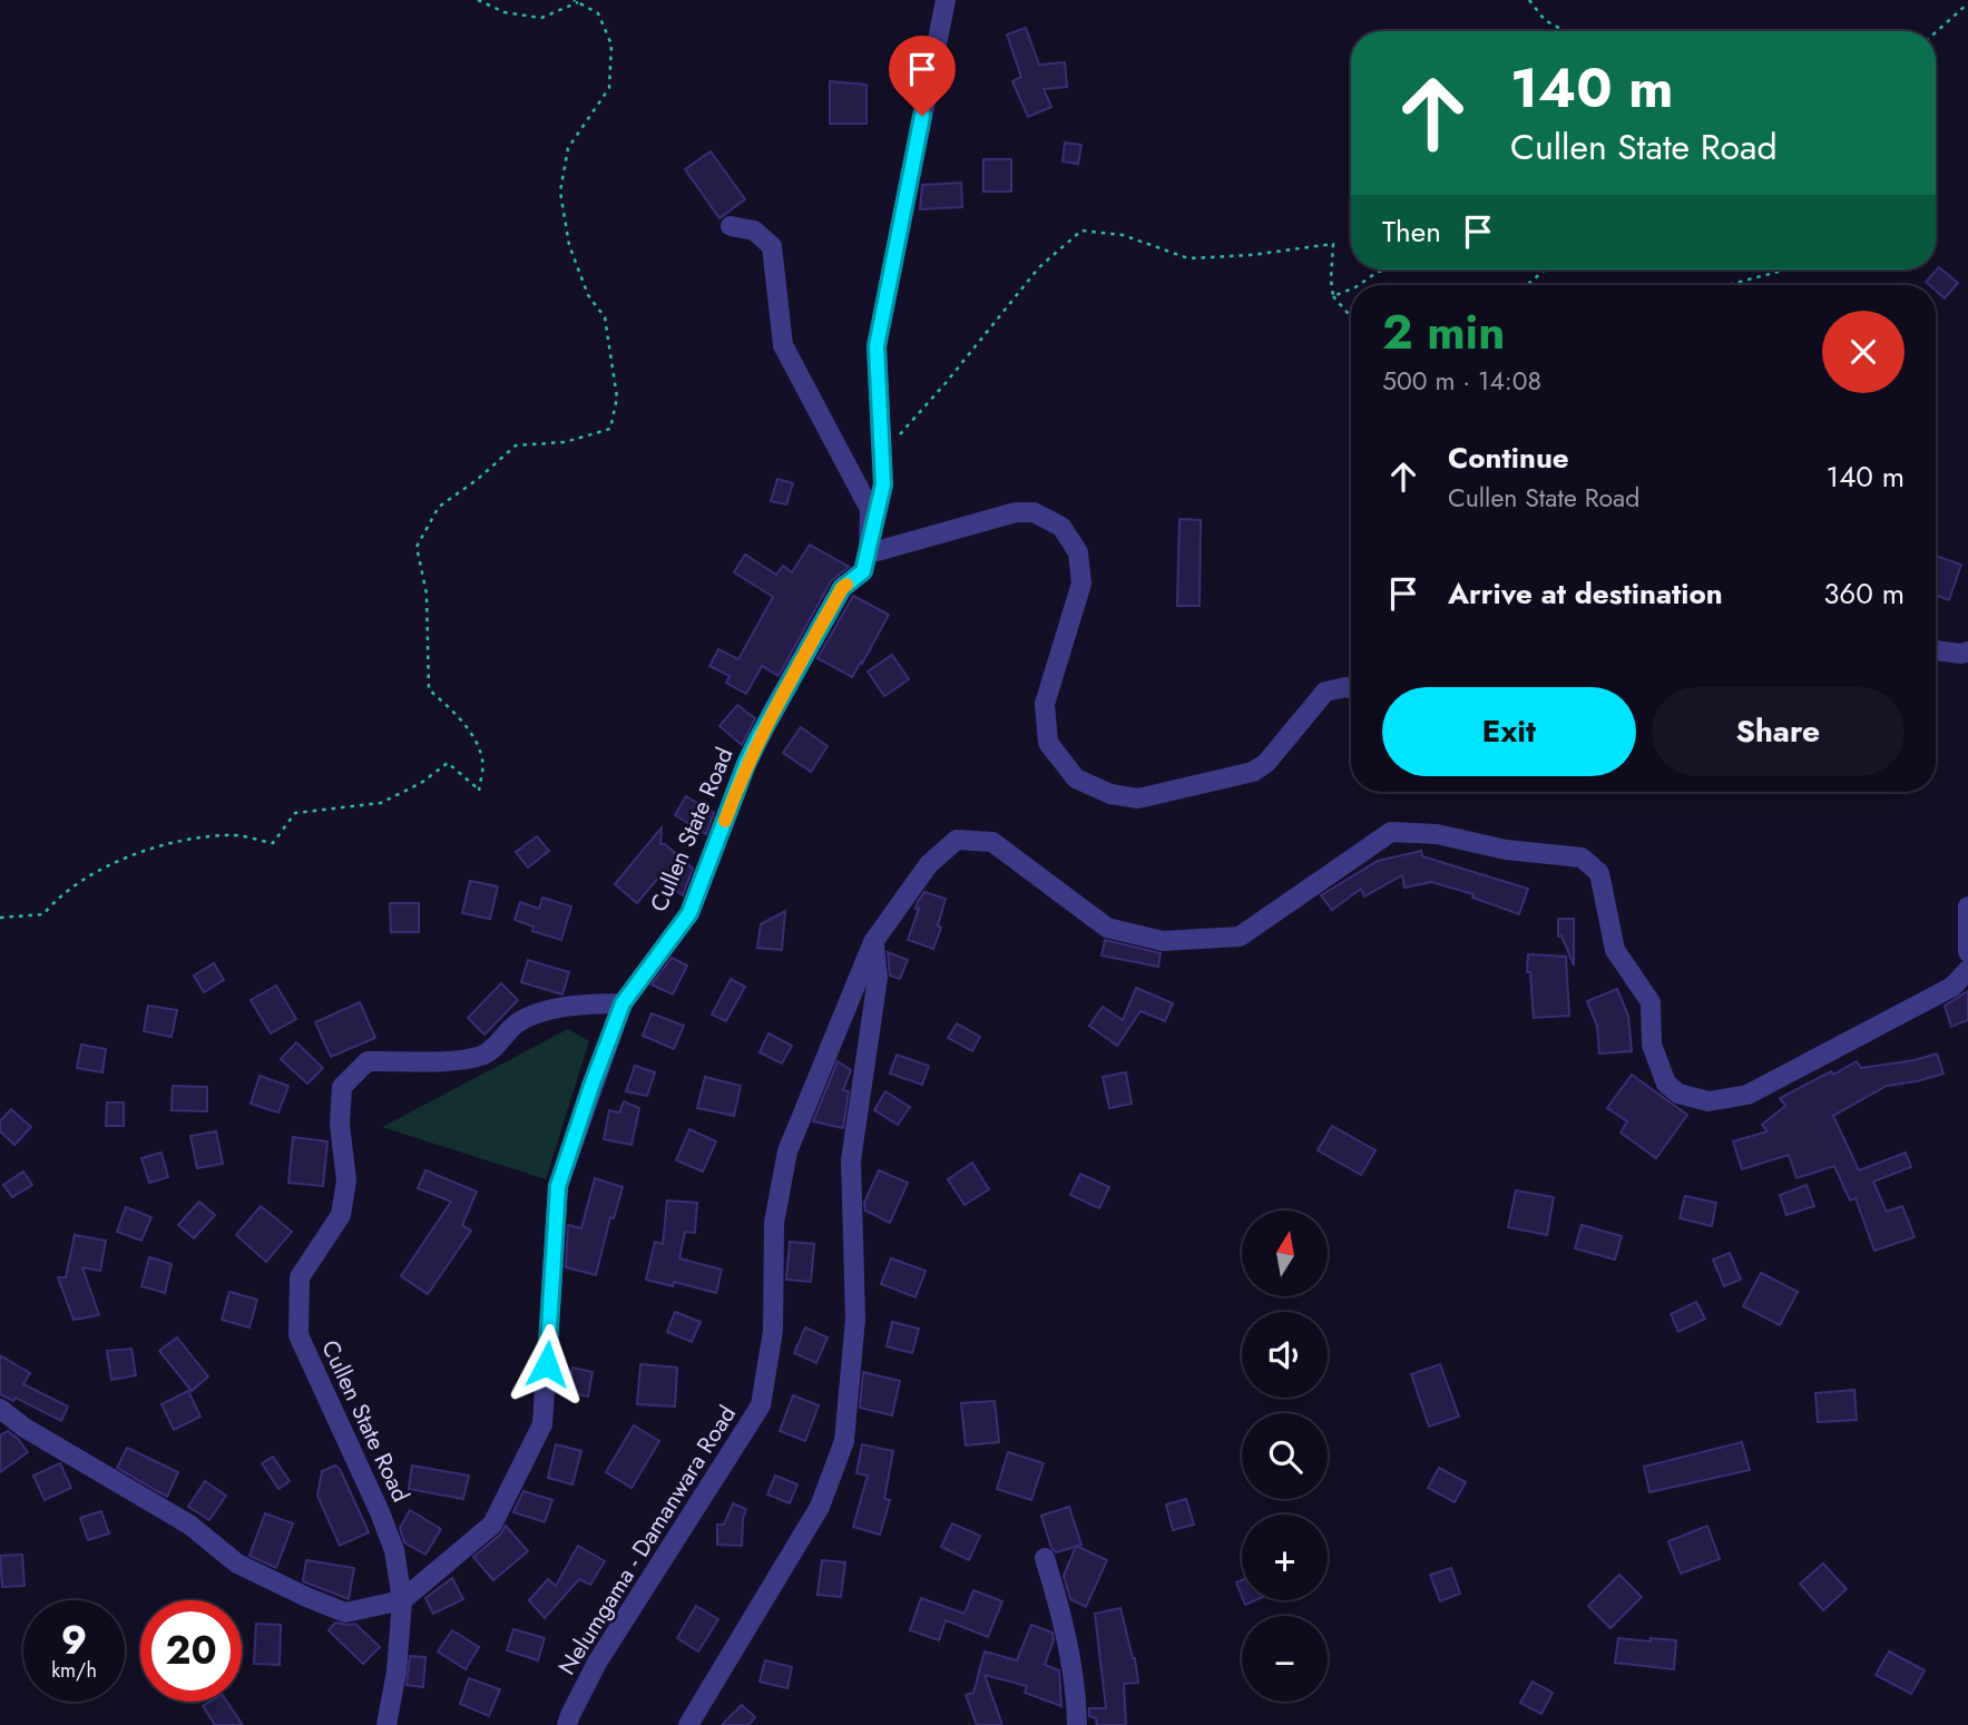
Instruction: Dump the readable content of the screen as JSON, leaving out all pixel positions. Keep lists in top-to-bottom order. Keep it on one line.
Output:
{"streets":{"street":["Cullen State Road","Nelumgama - Damanwara Road"]},"north":"top","page":{"turn":["140 m","Cullen State Road"],"then":"Then","heading":["2 min","500 m · 14:08"],"list":[{"name":"Continue","note":"Cullen State Road","value":"140 m"},{"name":"Arrive at destination","value":"360 m"}],"buttons":["Exit","Share"],"map_buttons":["+","−"],"speed":"9 km/h","limit":"20"}}
